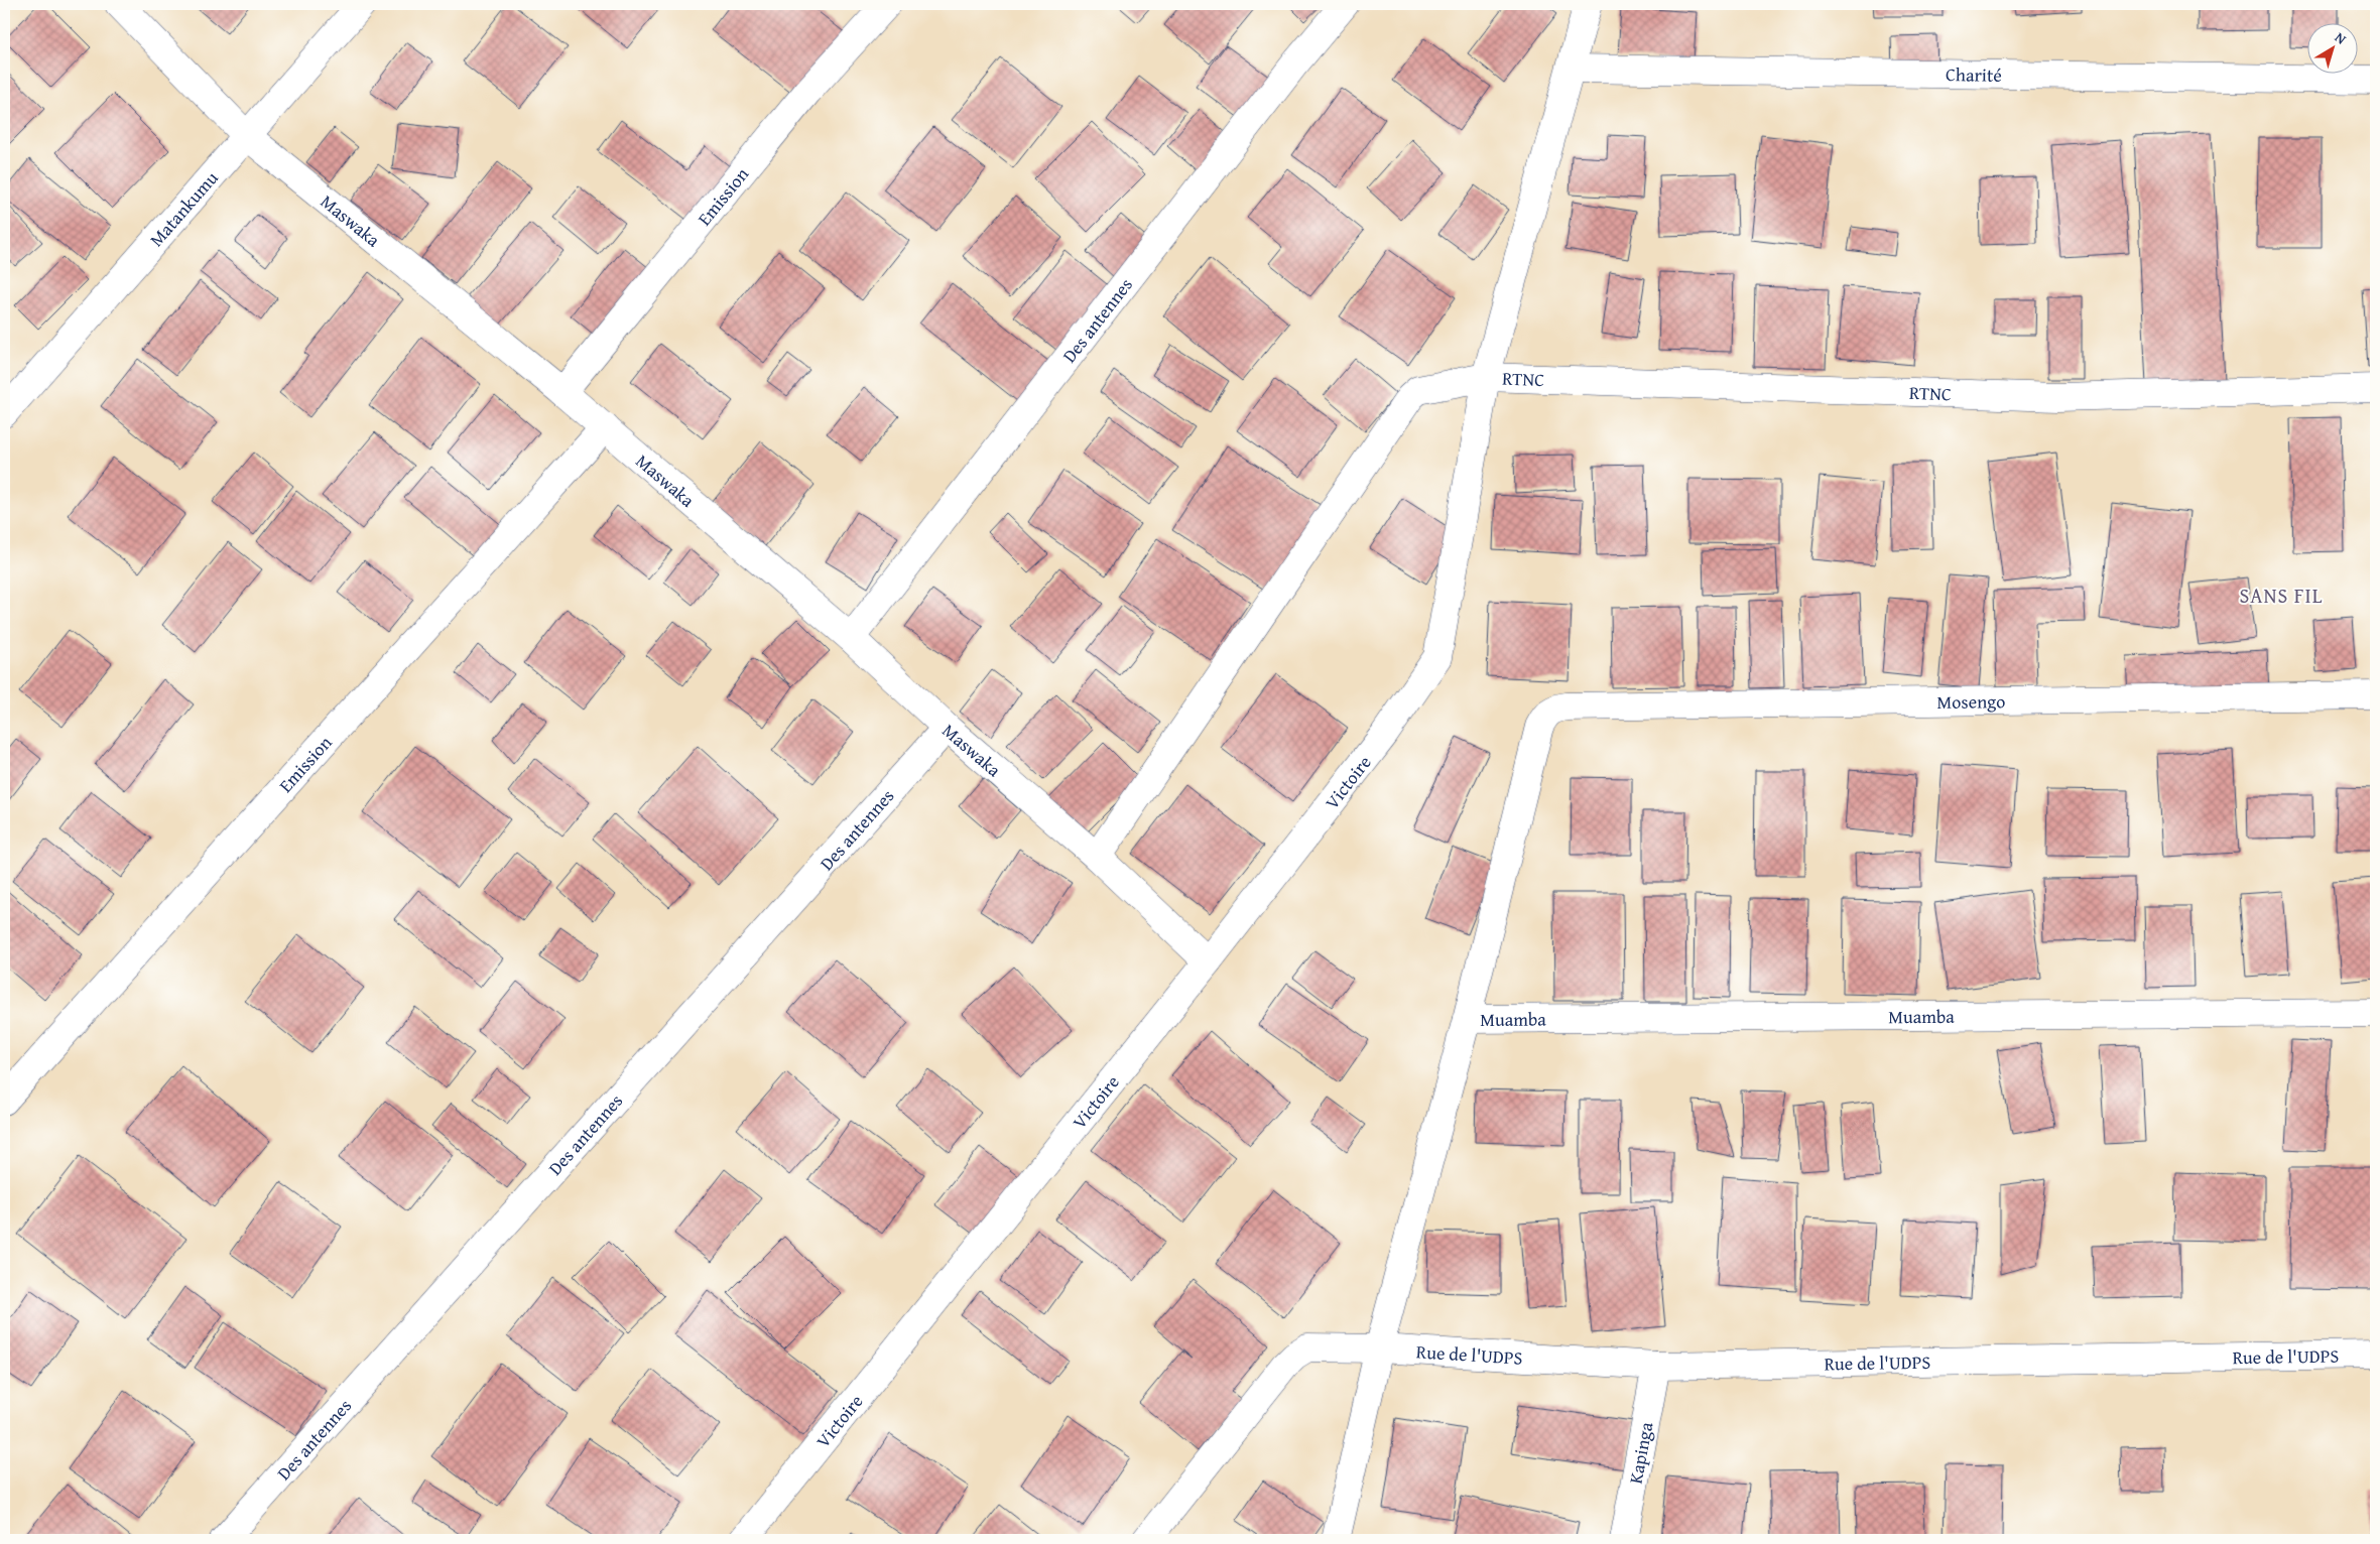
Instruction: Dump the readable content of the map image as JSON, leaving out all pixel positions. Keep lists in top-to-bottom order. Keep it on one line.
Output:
{"streets":{"street":["Charité","Emission","Matankumu","Maswaka","Des antennes","RTNC","Mosengo","Victoire","Muamba","Rue de l'UDPS","Kapinga"]},"crossings":[["Emission","Maswaka"],["Matankumu","Maswaka"],["Maswaka","Des antennes"],["Maswaka","RTNC"],["Maswaka","Victoire"],["RTNC","Victoire"],["Mosengo","Muamba"],["Rue de l'UDPS","Kapinga"]],"districts":["SANS FIL"],"north":"top right"}
